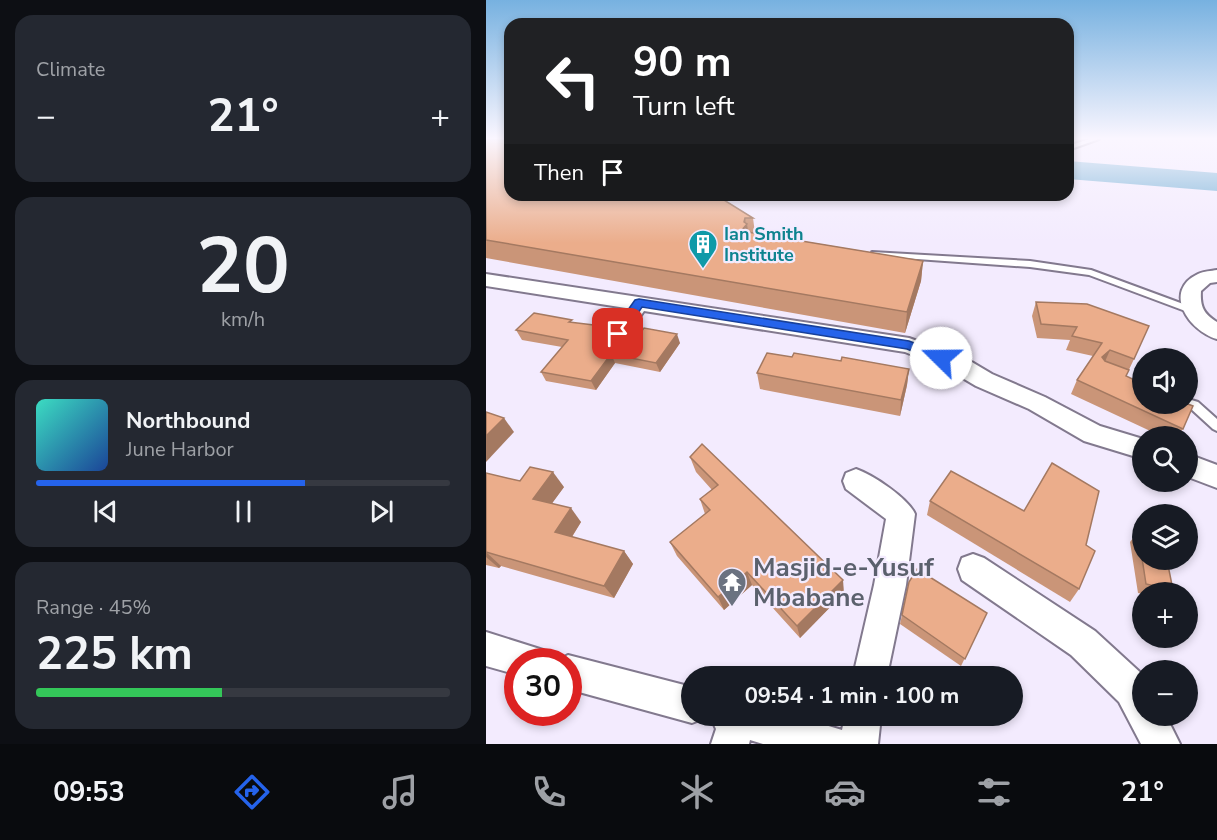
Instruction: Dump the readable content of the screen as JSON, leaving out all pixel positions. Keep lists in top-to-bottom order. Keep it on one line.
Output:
{"places":{"building":["Ian Smith Institute"],"temple":["Masjid-e-Yusuf Mbabane"]},"page":{"tile":["Climate",["20","km/h"],["Range · 45%","225 km"]],"turn":["90 m","Turn left"],"heat":["−","21°","+"],"then":"Then","map_buttons":["+","−"],"song":["Northbound","June Harbor"],"limit":"30","trip":"09:54 · 1 min · 100 m","tabs":["09:53","21°"]}}
